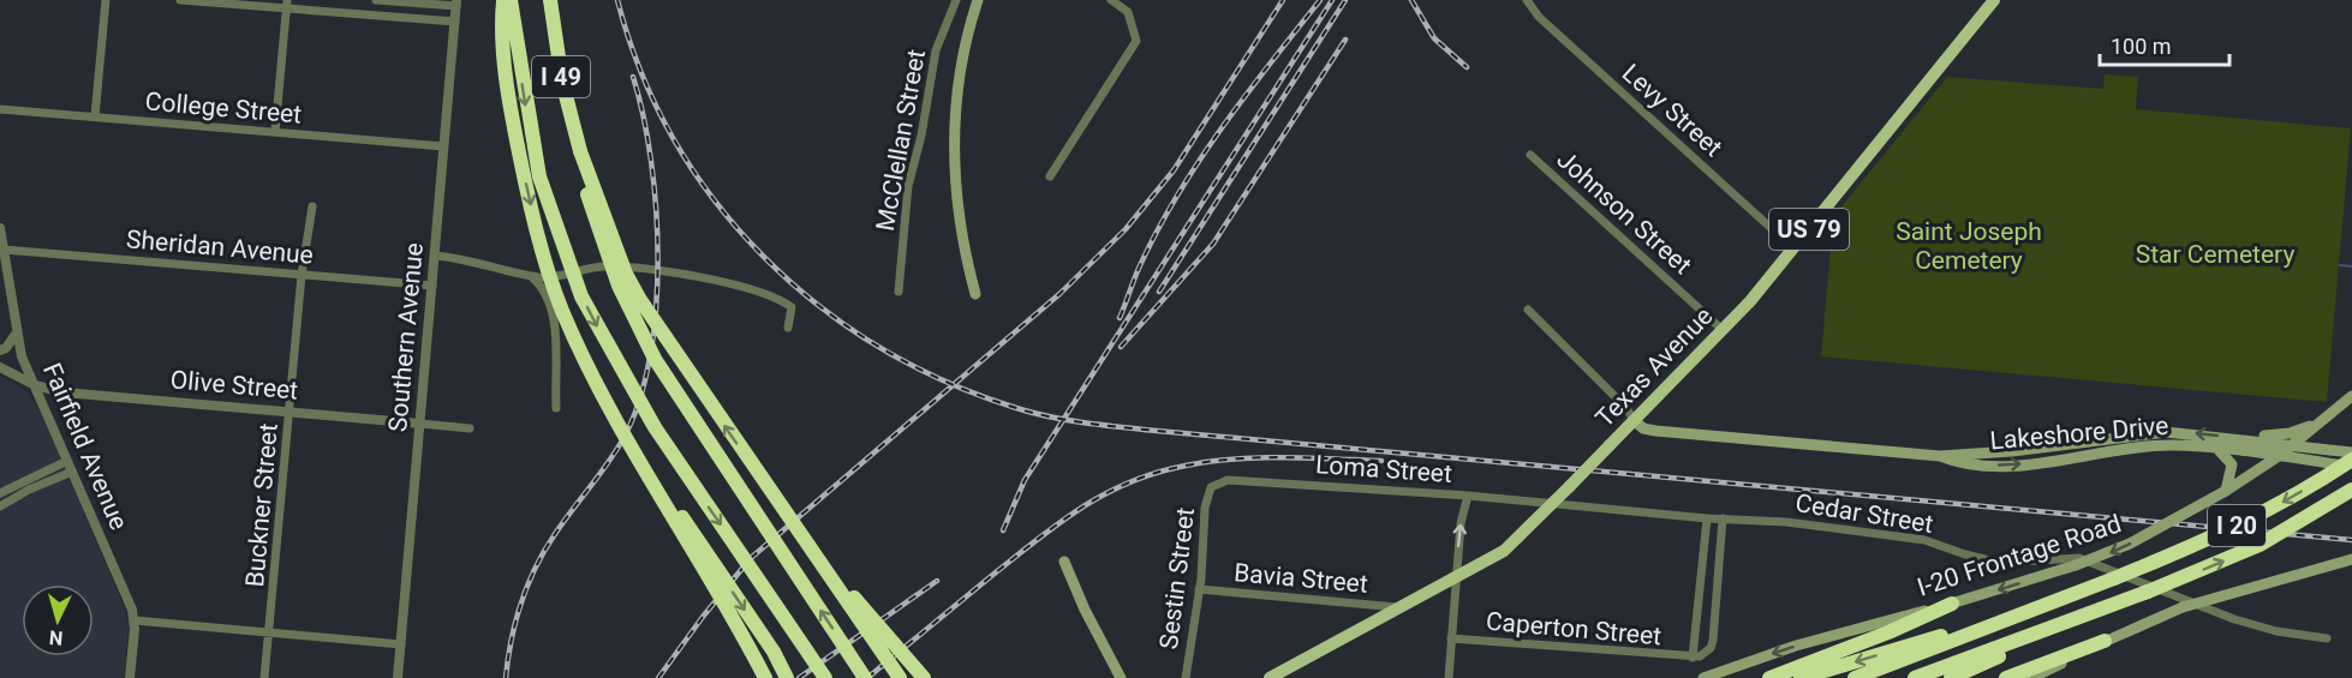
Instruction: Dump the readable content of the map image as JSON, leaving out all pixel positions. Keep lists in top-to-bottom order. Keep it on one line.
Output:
{"streets":{"highway":["I 49","I 20"],"main road":["US 79","Texas Avenue","Lakeshore Drive","I-20 Frontage Road"],"street":["College Street","Levy Street","McClellan Street","Johnson Street","Sheridan Avenue","Southern Avenue","Olive Street","Fairfield Avenue","Loma Street","Buckner Street","Cedar Street","Sestin Street","Bavia Street","Caperton Street"]},"crossings":[["College Street","Southern Avenue"],["Levy Street","Texas Avenue"],["Johnson Street","Texas Avenue"],["Sheridan Avenue","Southern Avenue"],["Sheridan Avenue","Fairfield Avenue"],["Sheridan Avenue","Buckner Street"],["Southern Avenue","Olive Street"],["Texas Avenue","Lakeshore Drive"],["Texas Avenue","Loma Street"],["Texas Avenue","Cedar Street"],["Texas Avenue","Bavia Street"],["Olive Street","Fairfield Avenue"],["Olive Street","Buckner Street"],["Lakeshore Drive","I-20 Frontage Road"],["Loma Street","Cedar Street"],["Loma Street","Sestin Street"],["Sestin Street","Bavia Street"]],"parks":["Saint Joseph Cemetery","Star Cemetery"],"scale_bar":"100 m","north":"bottom"}
